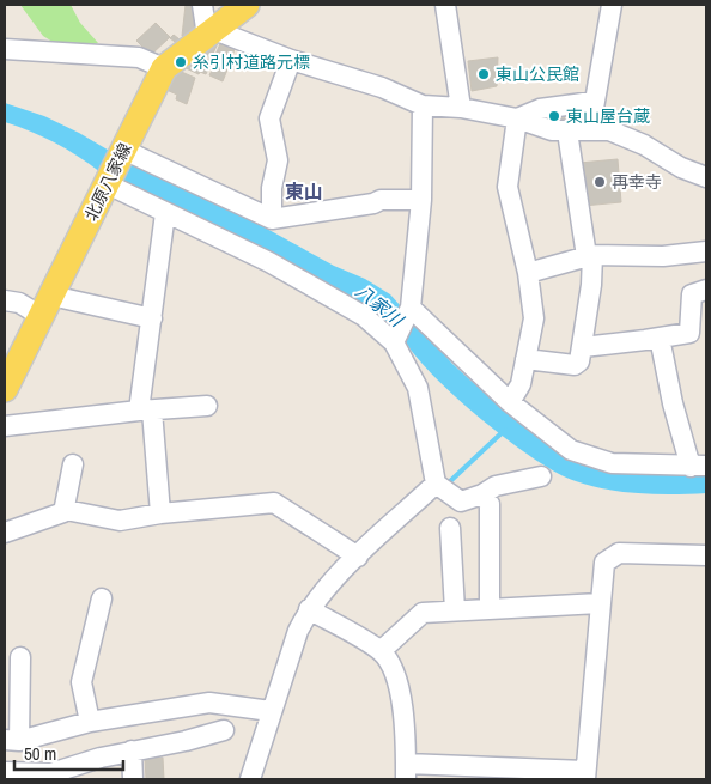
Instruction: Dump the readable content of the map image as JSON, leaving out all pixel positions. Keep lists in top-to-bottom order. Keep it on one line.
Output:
{"streets":{"main road":["北原八家線"]},"districts":["東山"],"water":["八家川"],"places":["糸引村道路元標","東山公民館","東山屋台蔵","再幸寺"],"scale_bar":"50 m"}
